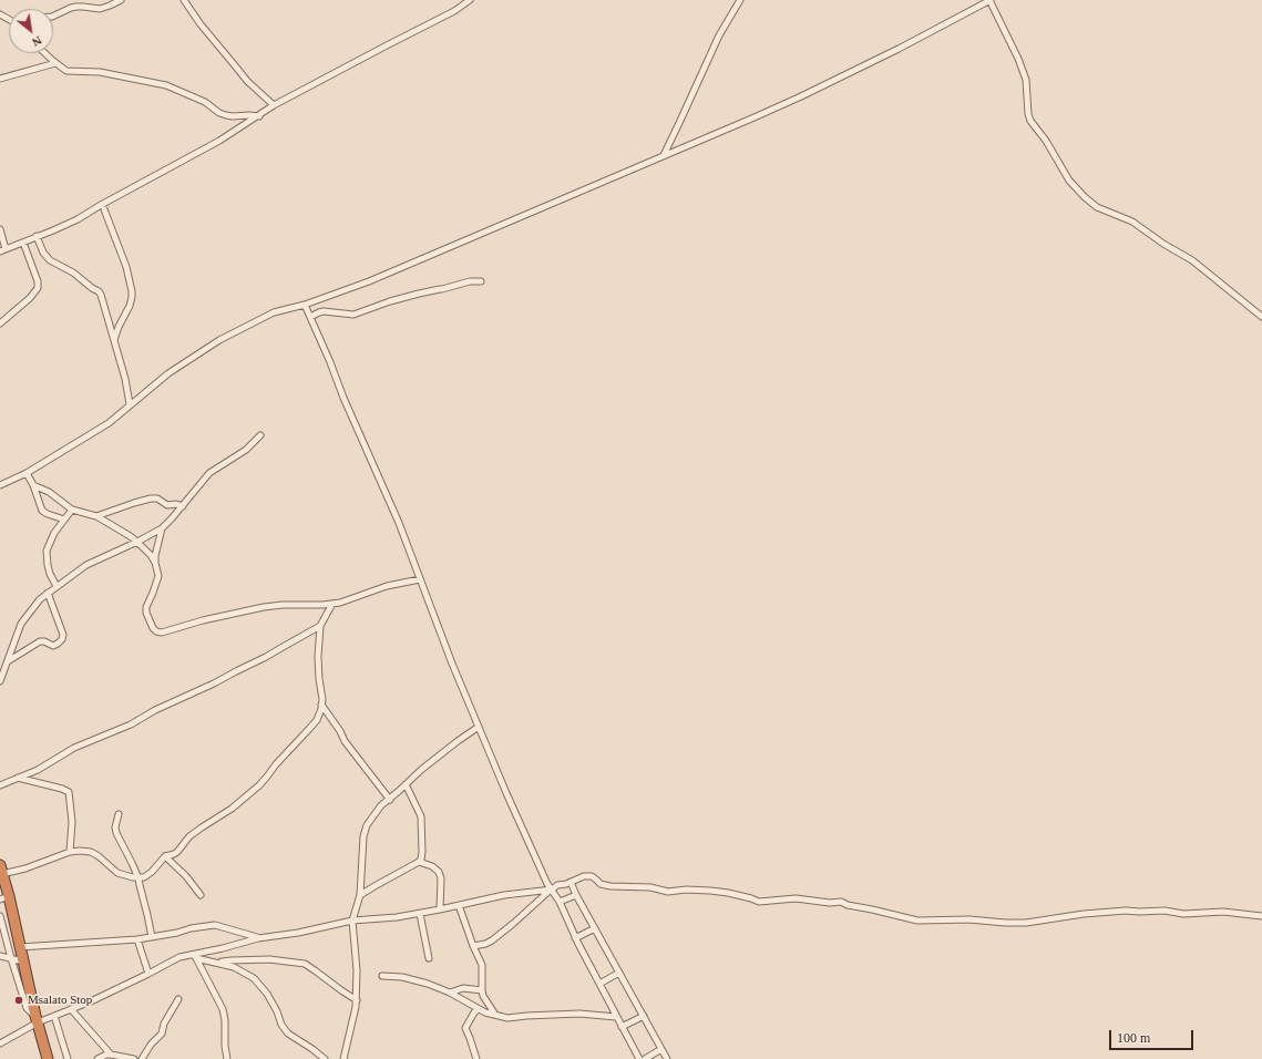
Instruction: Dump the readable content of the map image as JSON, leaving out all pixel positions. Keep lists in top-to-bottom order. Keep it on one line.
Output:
{"places":["Msalato Stop"],"scale_bar":"100 m","north":"bottom right"}
